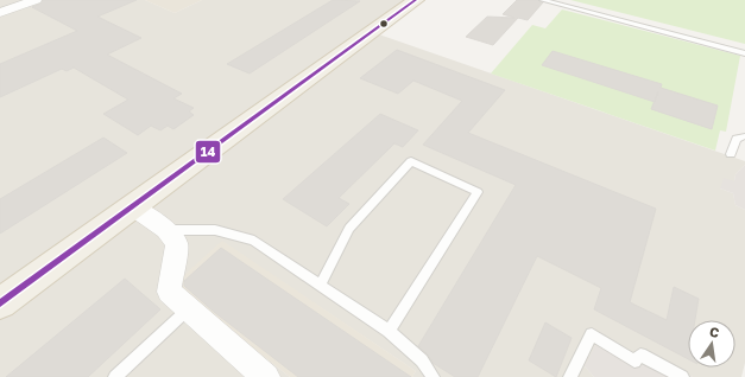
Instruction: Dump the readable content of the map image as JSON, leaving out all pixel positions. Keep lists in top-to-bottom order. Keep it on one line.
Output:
{"lines":["transit line 14"],"north":"top"}
